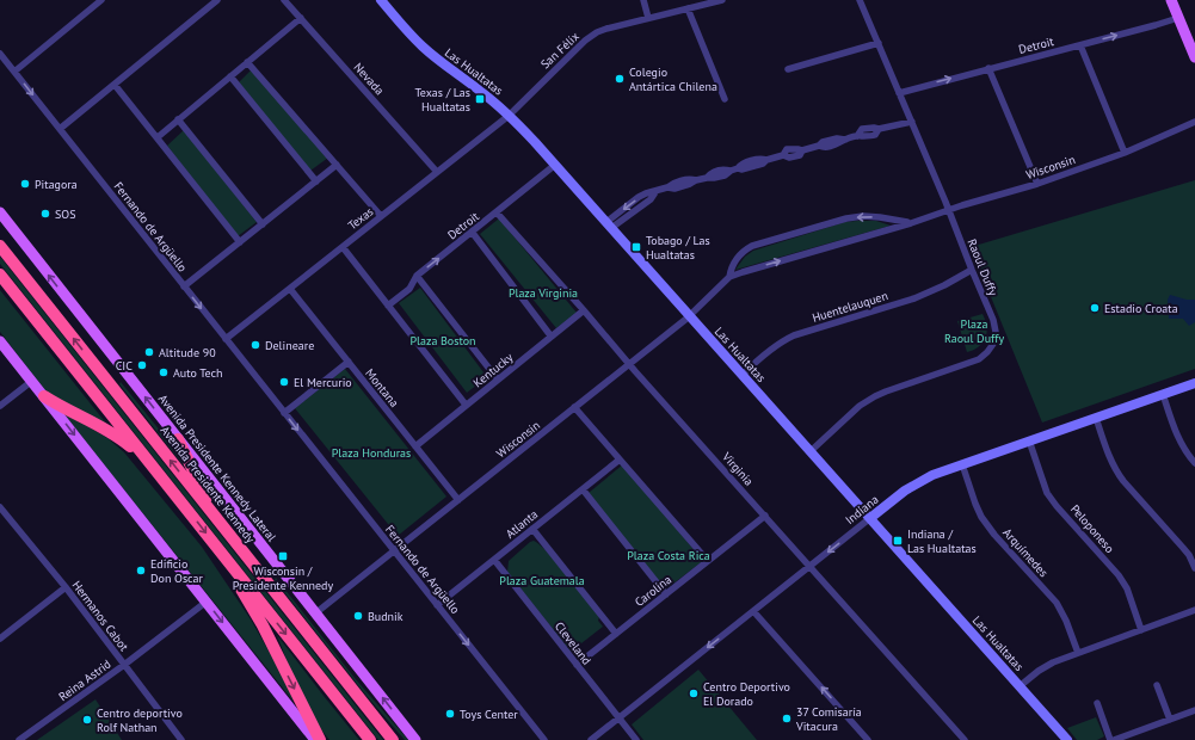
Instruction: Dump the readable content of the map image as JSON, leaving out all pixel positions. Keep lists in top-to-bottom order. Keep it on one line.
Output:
{"streets":{"highway":["Avenida Presidente Kennedy"],"main road":["Avenida Presidente Kennedy Lateral"],"street":["Detroit","San Félix","Las Hualtatas","Nevada","Wisconsin","Texas","Fernando de Argüello","Raoul Duffy","Huentelauquen","Kentucky","Montana","Virginia","Indiana","Atlanta","Peloponeso","Arquímedes","Carolina","Hermanos Cabot","Cleveland","Reina Astrid"]},"crossings":[["Detroit","Las Hualtatas"],["Detroit","Raoul Duffy"],["Detroit","Virginia"],["San Félix","Las Hualtatas"],["San Félix","Texas"],["Las Hualtatas","Wisconsin"],["Las Hualtatas","Texas"],["Las Hualtatas","Raoul Duffy"],["Las Hualtatas","Huentelauquen"],["Las Hualtatas","Indiana"],["Nevada","Texas"],["Wisconsin","Fernando de Argüello"],["Wisconsin","Raoul Duffy"],["Wisconsin","Montana"],["Wisconsin","Avenida Presidente Kennedy Lateral"],["Wisconsin","Virginia"],["Texas","Fernando de Argüello"],["Texas","Montana"],["Fernando de Argüello","Atlanta"],["Raoul Duffy","Huentelauquen"],["Kentucky","Montana"],["Kentucky","Virginia"],["Virginia","Indiana"],["Virginia","Carolina"],["Indiana","Peloponeso"],["Indiana","Arquímedes"],["Indiana","Cleveland"],["Atlanta","Cleveland"],["Carolina","Cleveland"],["Hermanos Cabot","Reina Astrid"]],"one_way":["Detroit","Fernando de Argüello","Indiana"],"parks":["Plaza Virginia","Plaza Raoul Duffy","Plaza Boston","Plaza Honduras","Plaza Costa Rica","Plaza Guatemala"],"places":{"other":["Colegio Antártica Chilena","Pitagora","SOS","Estadio Croata","Delineare","Altitude 90","CIC","Auto Tech","El Mercurio","Edificio Don Oscar","Budnik","Centro Deportivo El Dorado","Toys Center","37 Comisaría Vitacura","Centro deportivo Rolf Nathan"],"transit":["Texas / Las Hualtatas","Tobago / Las Hualtatas","Indiana / Las Hualtatas","Wisconsin / Presidente Kennedy"]}}
